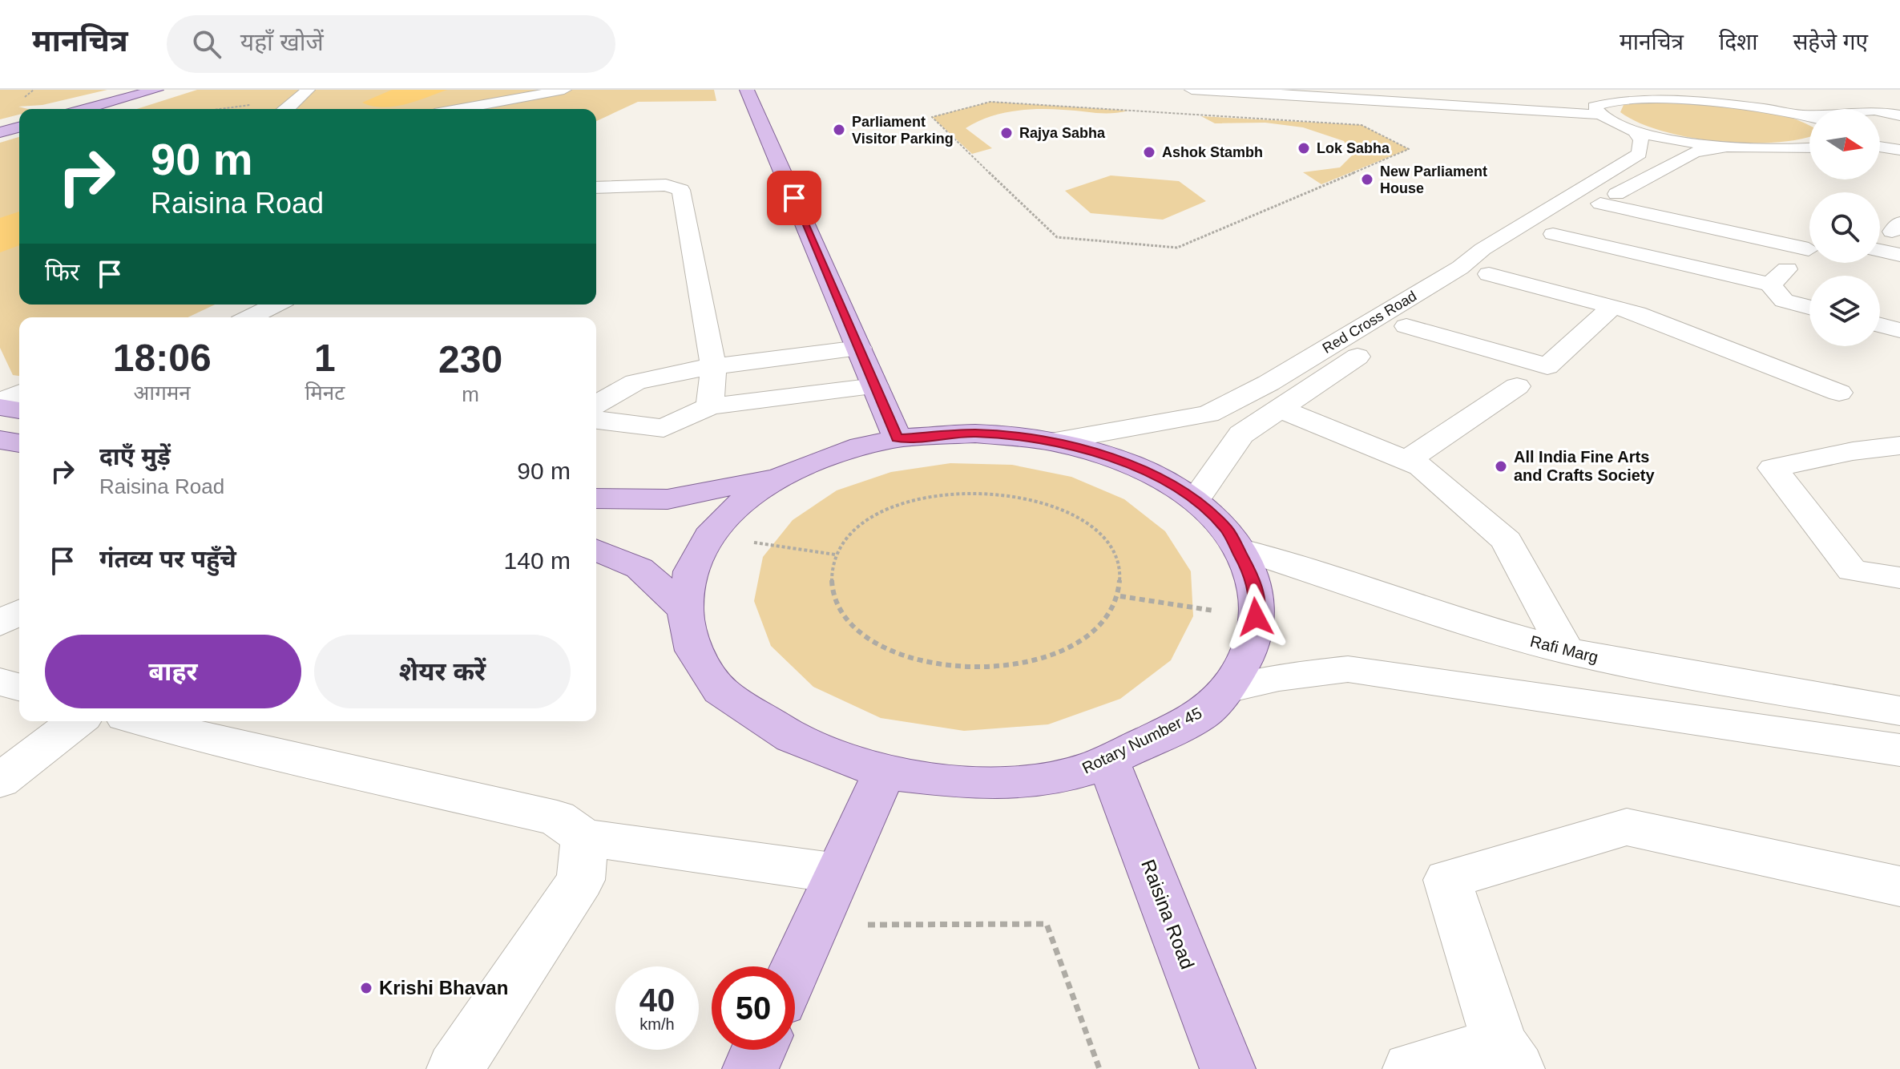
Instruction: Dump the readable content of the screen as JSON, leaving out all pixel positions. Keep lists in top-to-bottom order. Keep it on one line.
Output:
{"streets":{"main road":["Rotary Number 45","Raisina Road"],"street":["Red Cross Road","Rafi Marg"]},"crossings":[["Red Cross Road","Rotary Number 45"],["Rafi Marg","Rotary Number 45"],["Rotary Number 45","Raisina Road"]],"places":["Parliament Visitor Parking","Rajya Sabha","Lok Sabha","Ashok Stambh","New Parliament House","All India Fine Arts and Crafts Society","Krishi Bhavan"],"north":"right","page":{"header":"मानचित्र","search":"यहाँ खोजें","nav":["मानचित्र","दिशा","सहेजे गए"],"turn":["90 m","Raisina Road"],"then":"फिर","eta":["18:06","आगमन","1","मिनट","230","m"],"list":[{"name":"दाएँ मुड़ें","note":"Raisina Road","value":"90 m"},{"name":"गंतव्य पर पहुँचे","value":"140 m"}],"buttons":["बाहर","शेयर करें"],"speed":"40 km/h","limit":"50"}}
